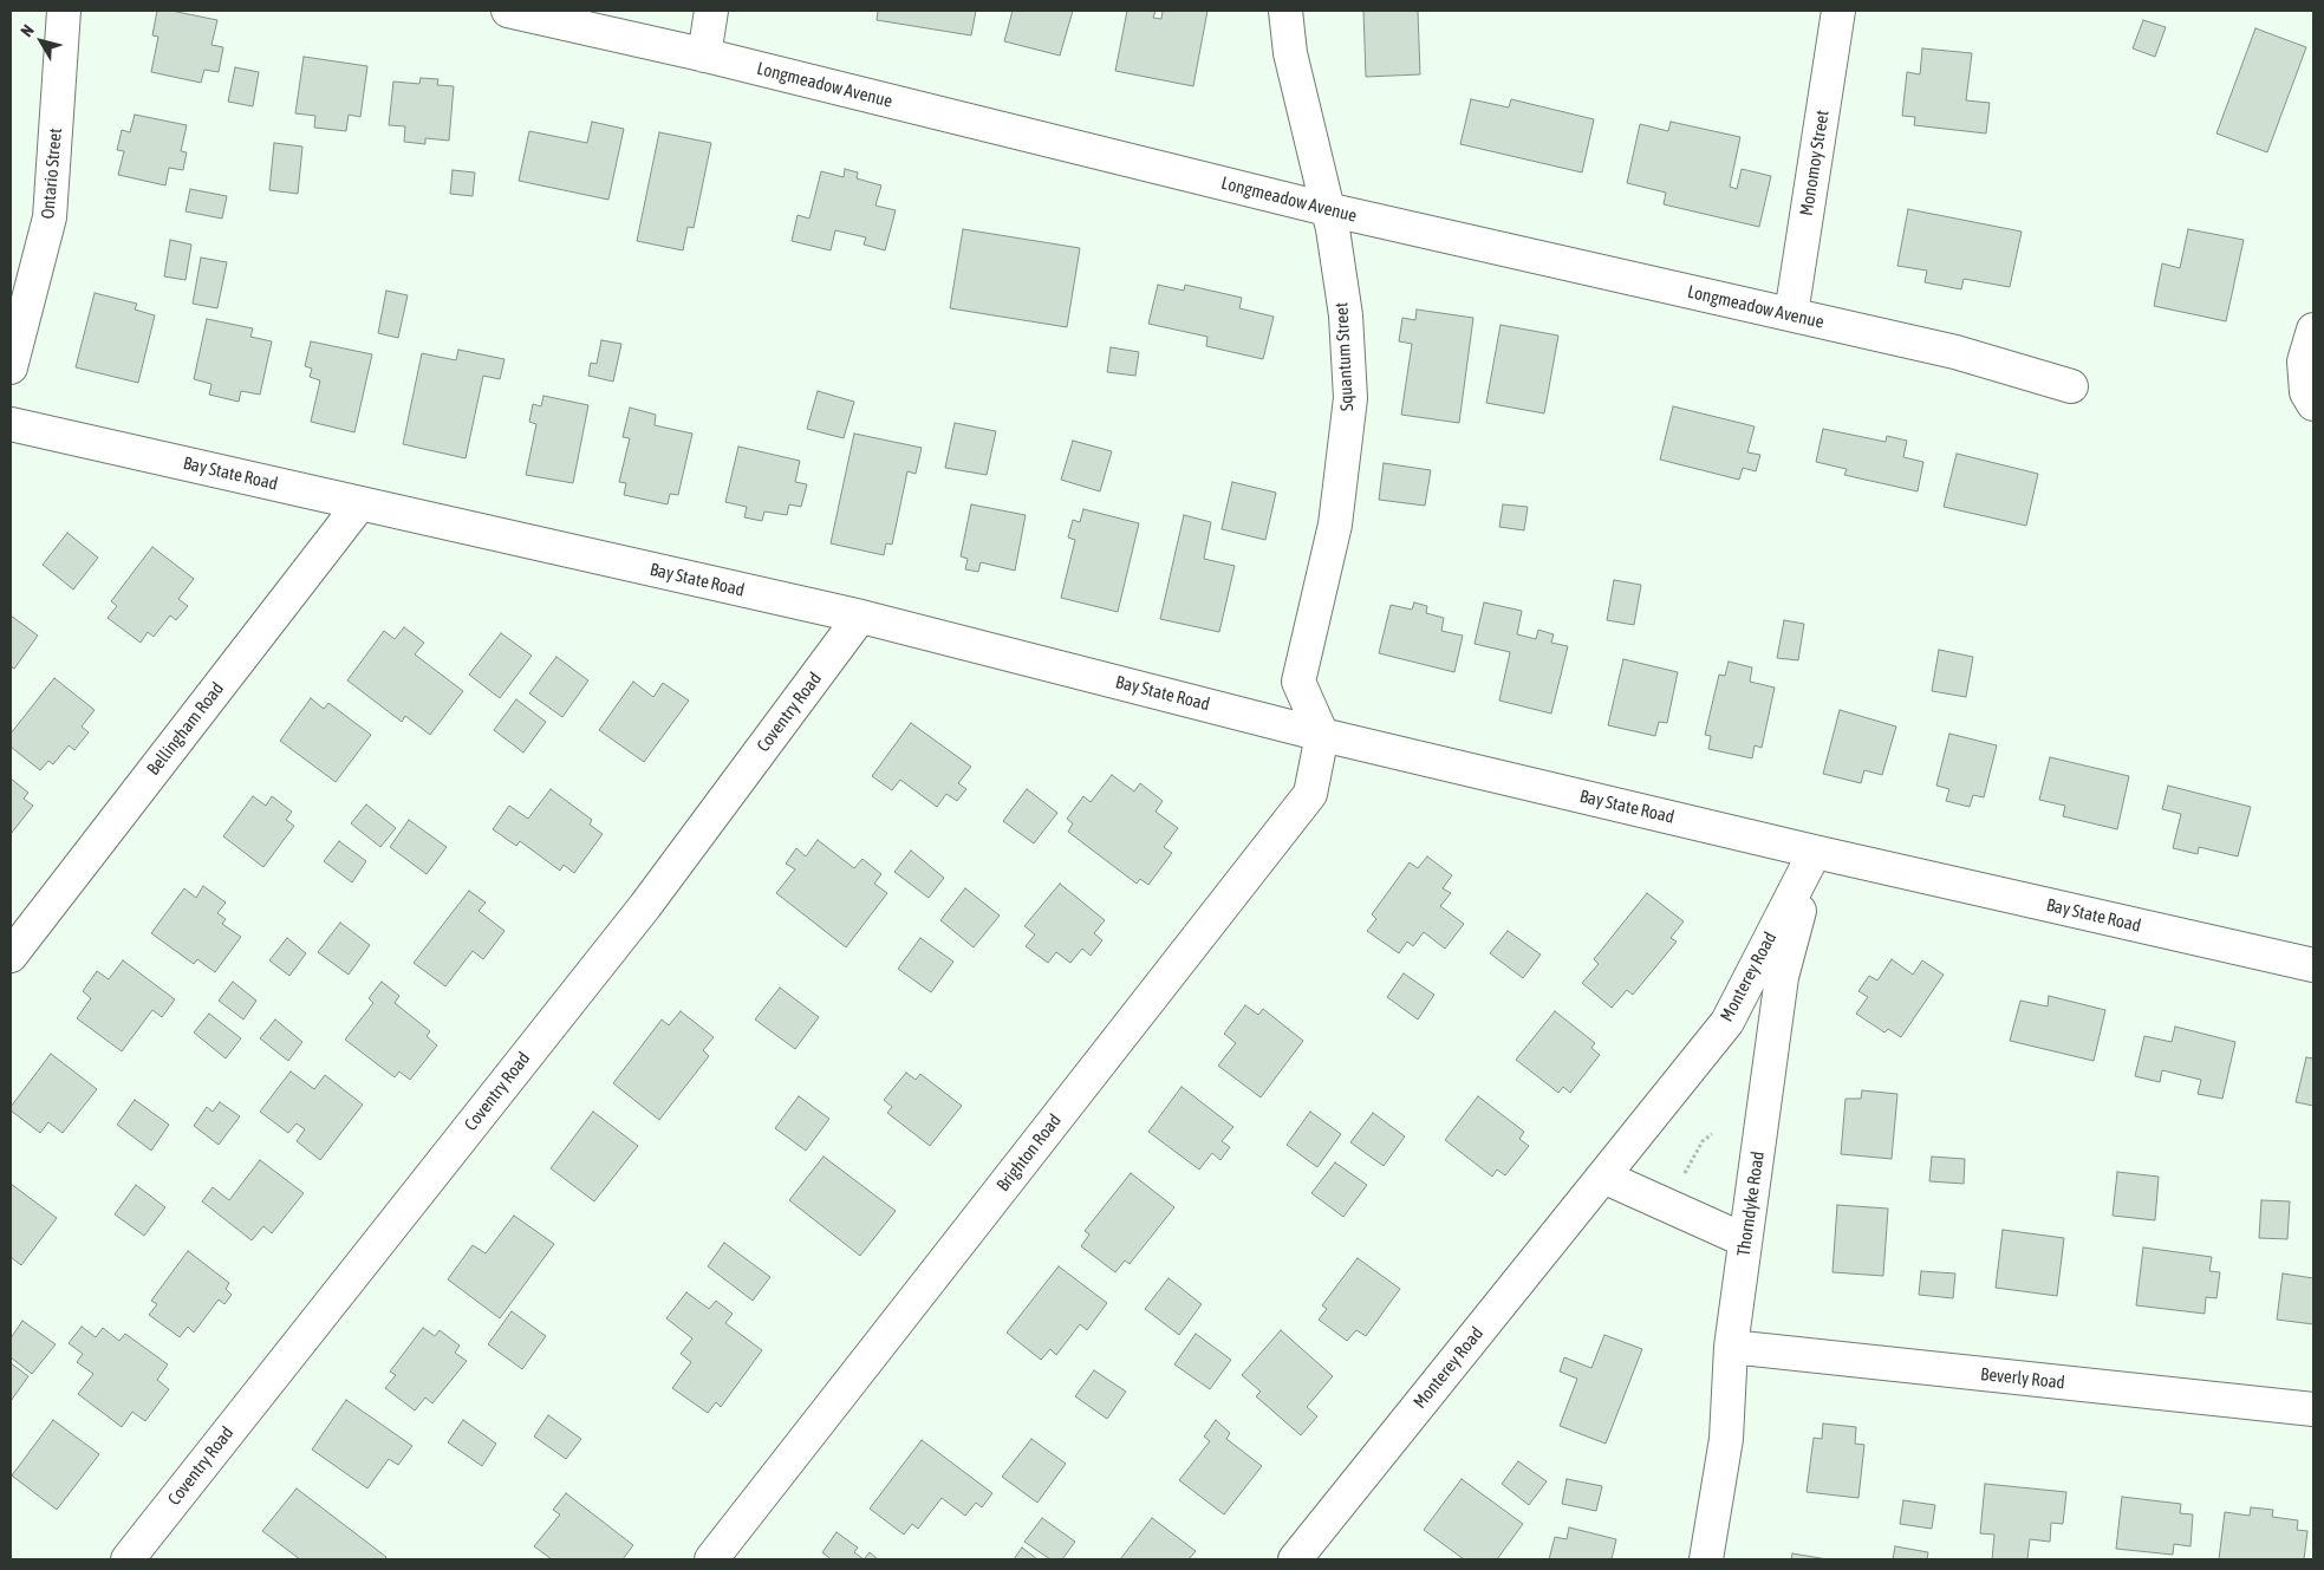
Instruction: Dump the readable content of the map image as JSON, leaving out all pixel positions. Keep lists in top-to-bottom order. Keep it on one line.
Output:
{"streets":{"street":["Longmeadow Avenue","Monomoy Street","Ontario Street","Squantum Street","Bay State Road","Coventry Road","Bellingham Road","Monterey Road","Brighton Road","Thorndyke Road","Beverly Road"]},"crossings":[["Longmeadow Avenue","Monomoy Street"],["Longmeadow Avenue","Squantum Street"],["Squantum Street","Bay State Road"],["Squantum Street","Brighton Road"],["Bay State Road","Coventry Road"],["Bay State Road","Bellingham Road"],["Bay State Road","Monterey Road"],["Bay State Road","Brighton Road"],["Bay State Road","Thorndyke Road"],["Monterey Road","Thorndyke Road"],["Thorndyke Road","Beverly Road"]],"north":"top left"}
